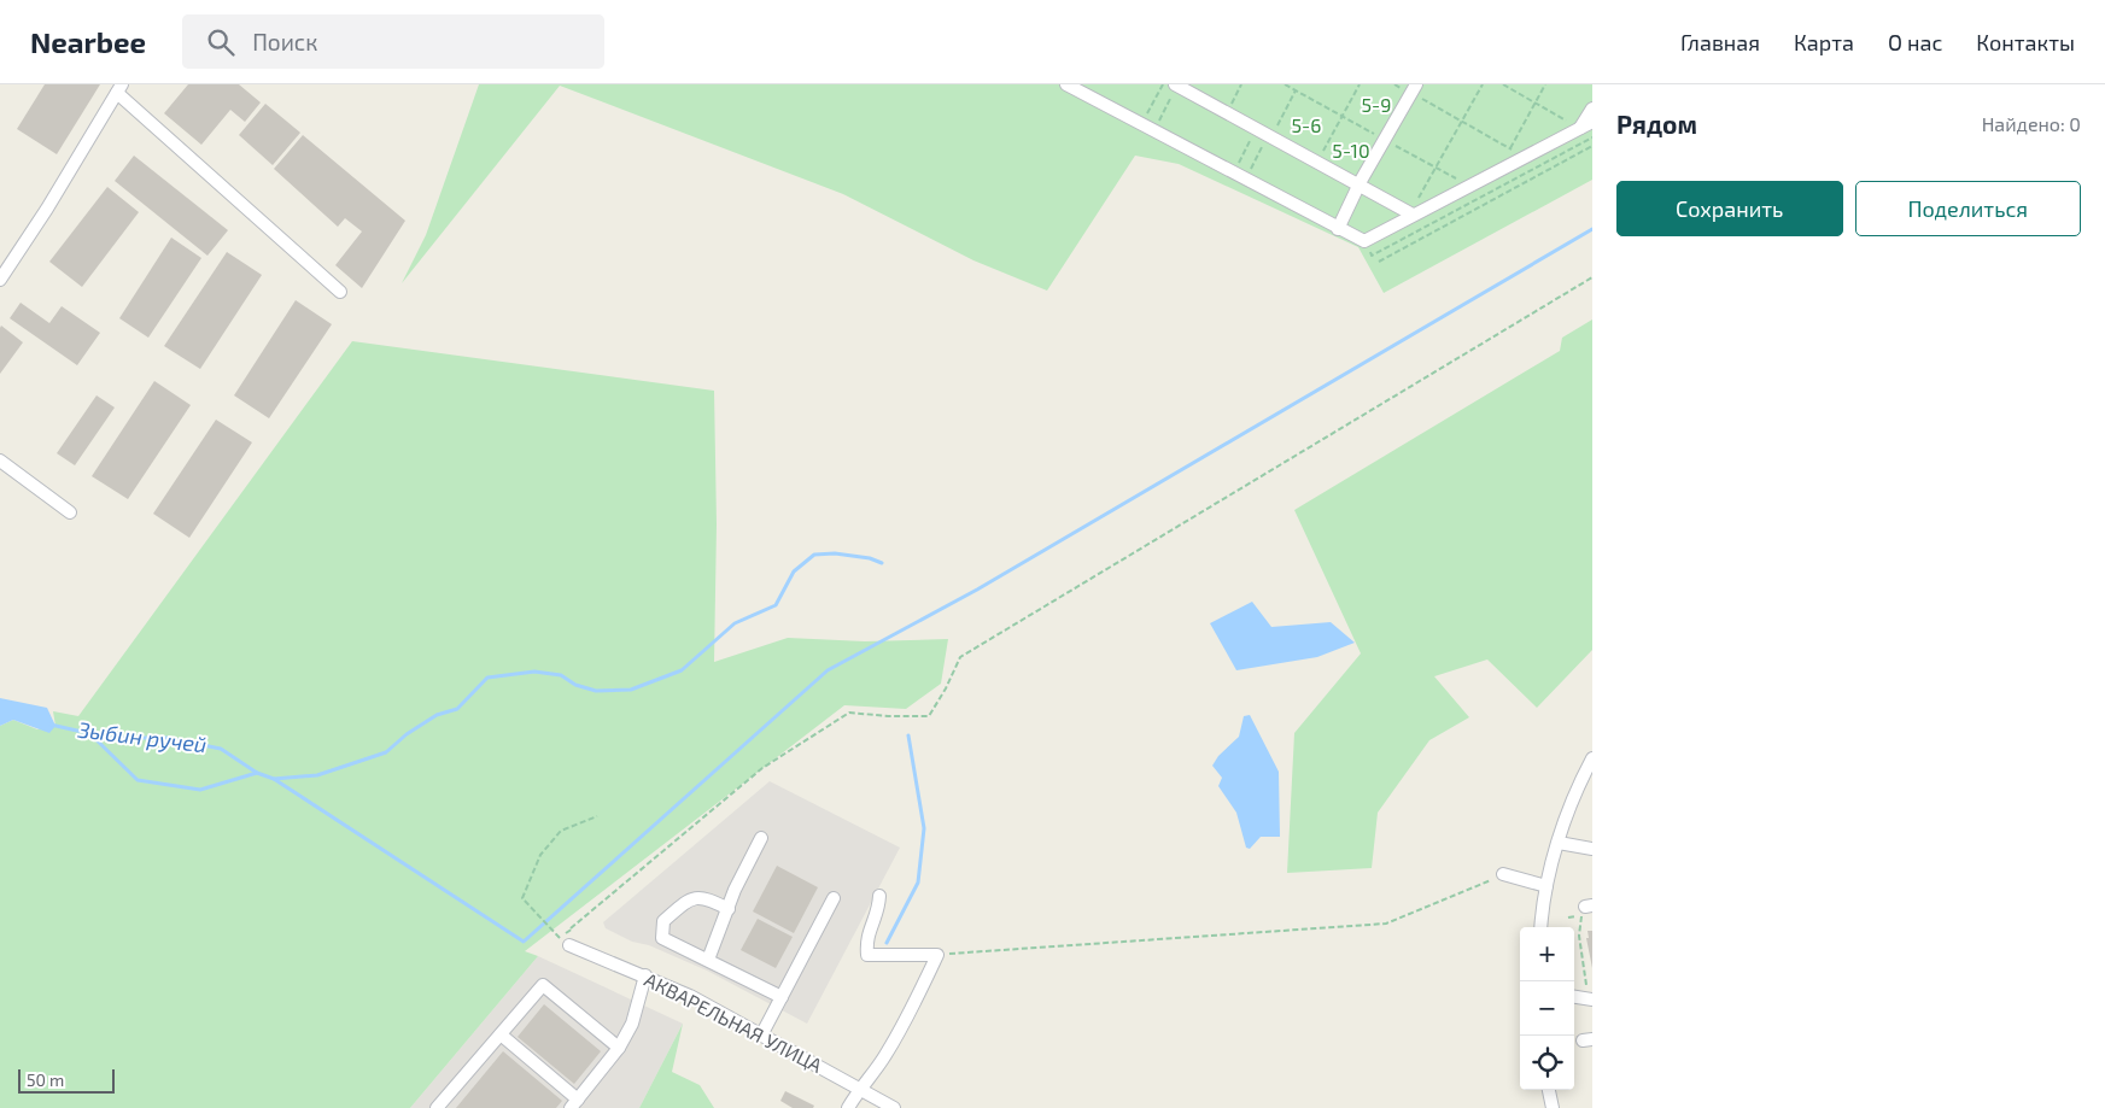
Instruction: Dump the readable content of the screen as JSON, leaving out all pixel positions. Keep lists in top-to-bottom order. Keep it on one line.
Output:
{"streets":{"street":["АКВАРЕЛЬНАЯ УЛИЦА"]},"water":["Зыбин ручей"],"parks":["5-9","5-6","5-10"],"scale_bar":"50 m","page":{"header":"Nearbee","search":"Поиск","nav":["Главная","Карта","О нас","Контакты"],"heading":["Рядом","Найдено: 0"],"buttons":["Сохранить","Поделиться"],"map_buttons":["+","−"],"scale":"50 m"}}
